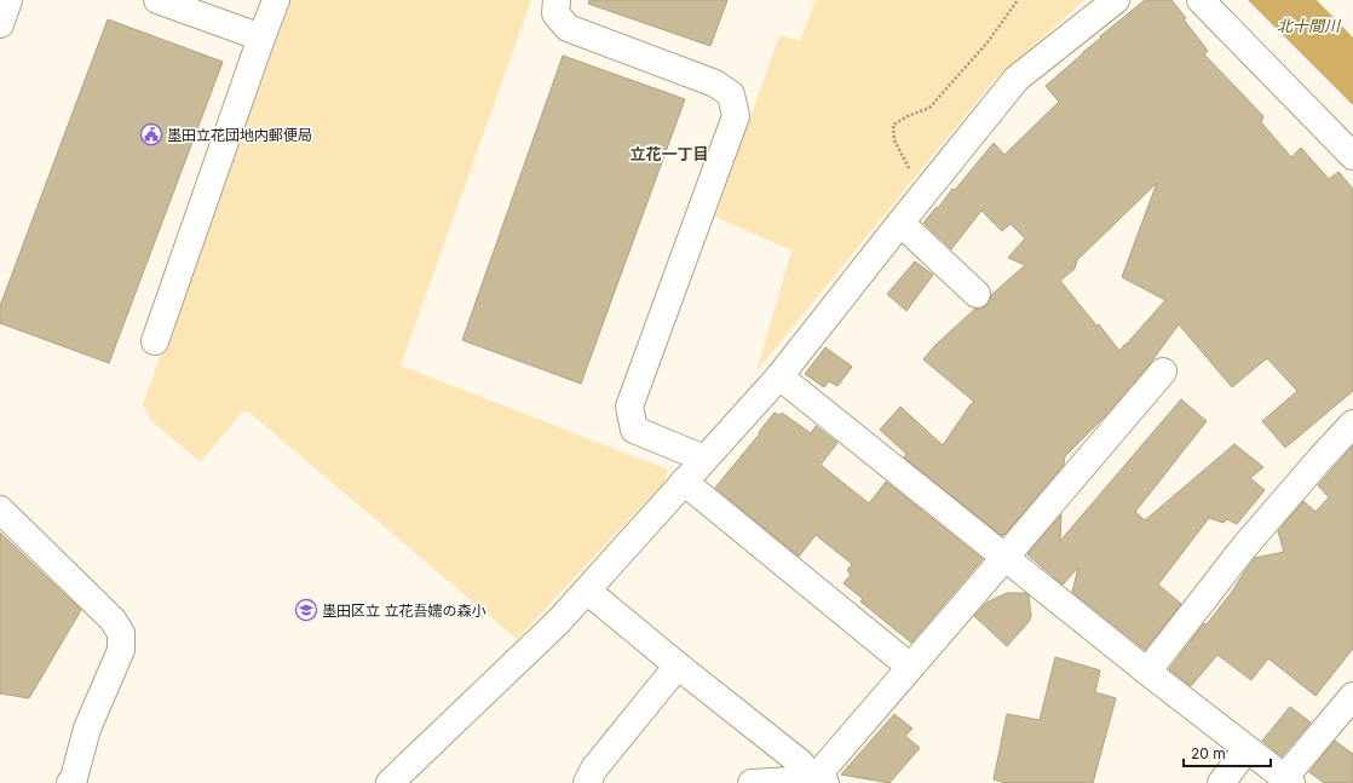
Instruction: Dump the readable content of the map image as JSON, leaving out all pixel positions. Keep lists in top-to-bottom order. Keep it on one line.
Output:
{"districts":["立花一丁目"],"water":["北十間川"],"places":{"public building":["墨田立花団地内郵便局"],"school or university":["墨田区立 立花吾嬬の森小"]},"scale_bar":"20 m"}
